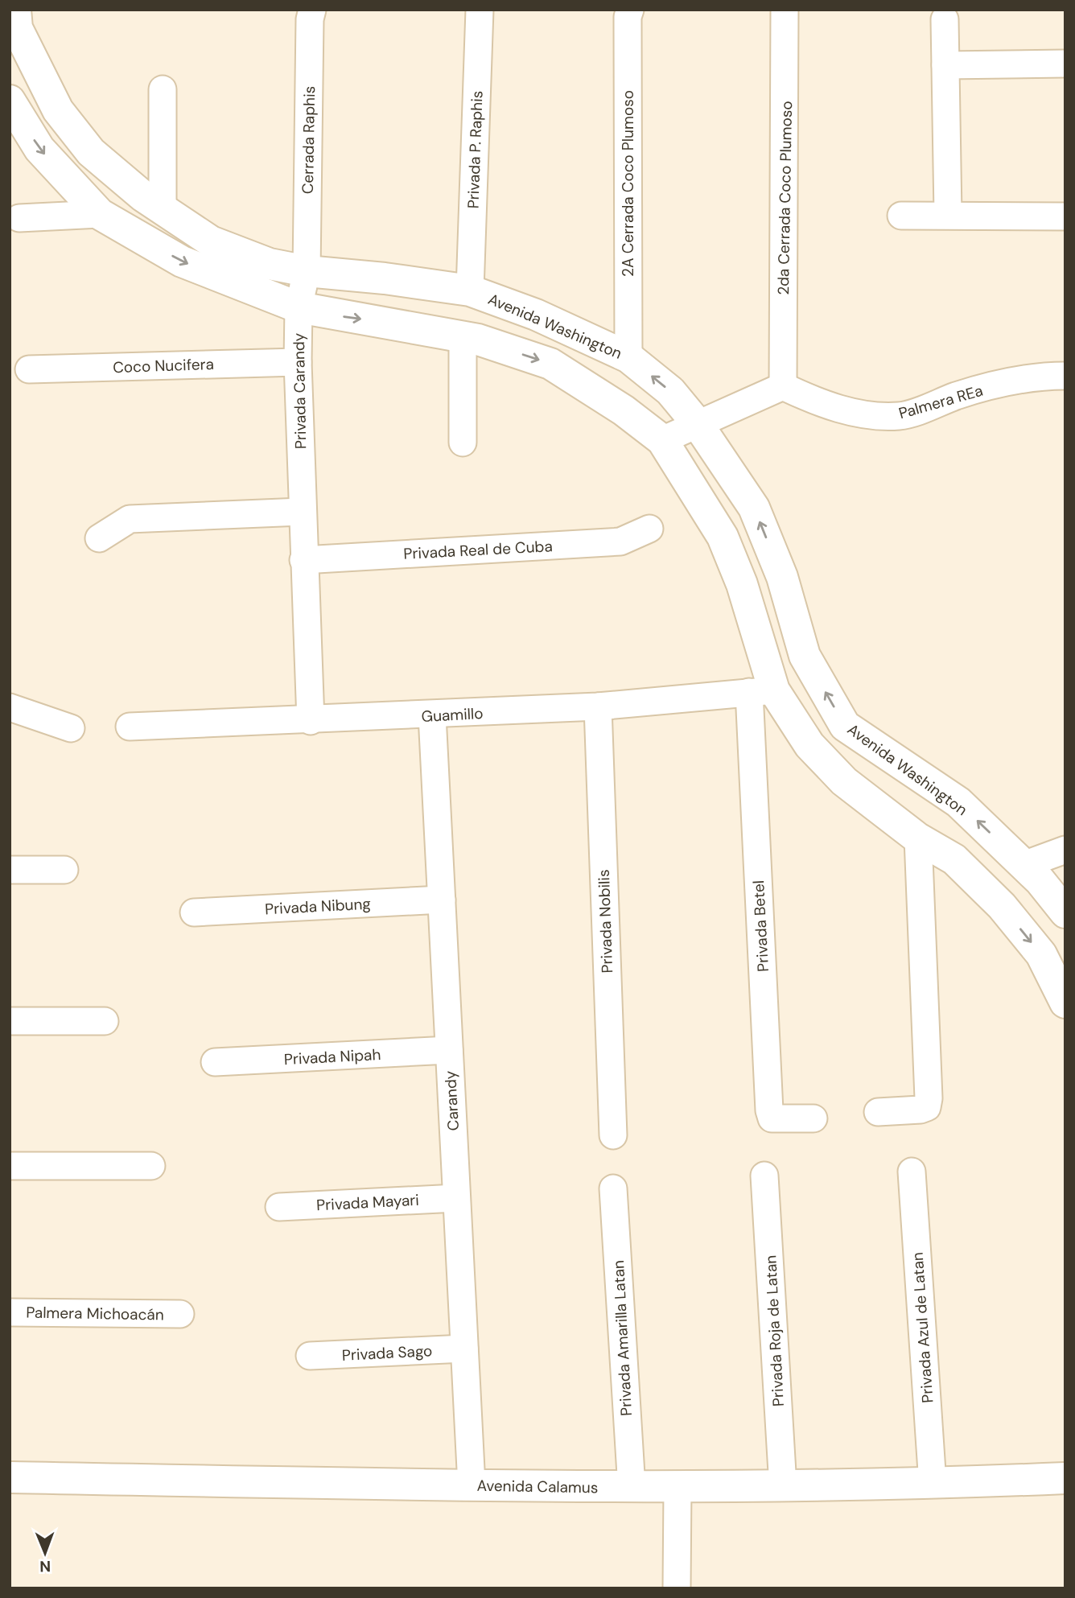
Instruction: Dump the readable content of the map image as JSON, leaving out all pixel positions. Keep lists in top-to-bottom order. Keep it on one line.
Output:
{"streets":{"main road":["Avenida Washington","Avenida Calamus"],"street":["Cerrada Raphis","Privada P. Raphis","2A Cerrada Coco Plumoso","2da Cerrada Coco Plumoso","Coco Nucifera","Privada Carandy","Palmera REa","Privada Real de Cuba","Guamillo","Privada Nibung","Privada Nobilis","Privada Betel","Privada Nipah","Carandy","Privada Mayari","Palmera Michoacán","Privada Azul de Latan","Privada Roja de Latan","Privada Amarilla Latan","Privada Sago"]},"crossings":[["Cerrada Raphis","Avenida Washington"],["Cerrada Raphis","Privada Carandy"],["Privada P. Raphis","Avenida Washington"],["2A Cerrada Coco Plumoso","Avenida Washington"],["2da Cerrada Coco Plumoso","Palmera REa"],["Avenida Washington","Privada Carandy"],["Coco Nucifera","Privada Carandy"],["Privada Carandy","Privada Real de Cuba"],["Privada Carandy","Guamillo"],["Guamillo","Privada Nobilis"],["Guamillo","Privada Betel"],["Guamillo","Carandy"],["Privada Nibung","Carandy"],["Privada Nipah","Carandy"],["Carandy","Privada Mayari"],["Carandy","Privada Sago"],["Carandy","Avenida Calamus"],["Privada Azul de Latan","Avenida Calamus"],["Privada Roja de Latan","Avenida Calamus"],["Privada Amarilla Latan","Avenida Calamus"]],"north":"bottom"}
